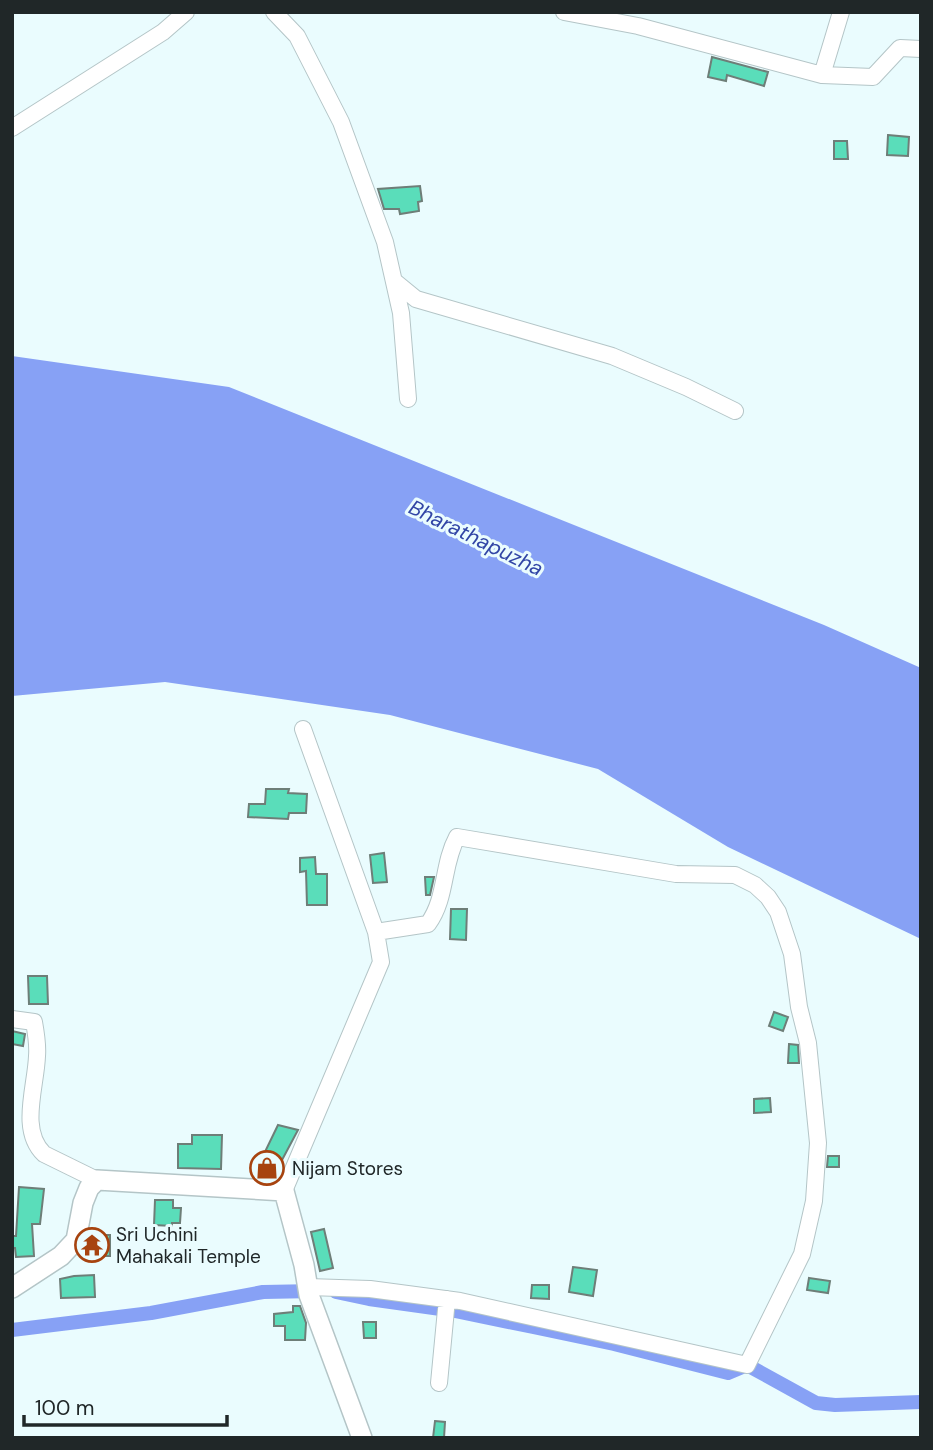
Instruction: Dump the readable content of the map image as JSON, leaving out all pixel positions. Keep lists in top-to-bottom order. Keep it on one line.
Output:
{"water":["Bharathapuzha"],"places":{"shop":["Nijam Stores"],"temple":["Sri Uchini Mahakali Temple"]},"scale_bar":"100 m"}
